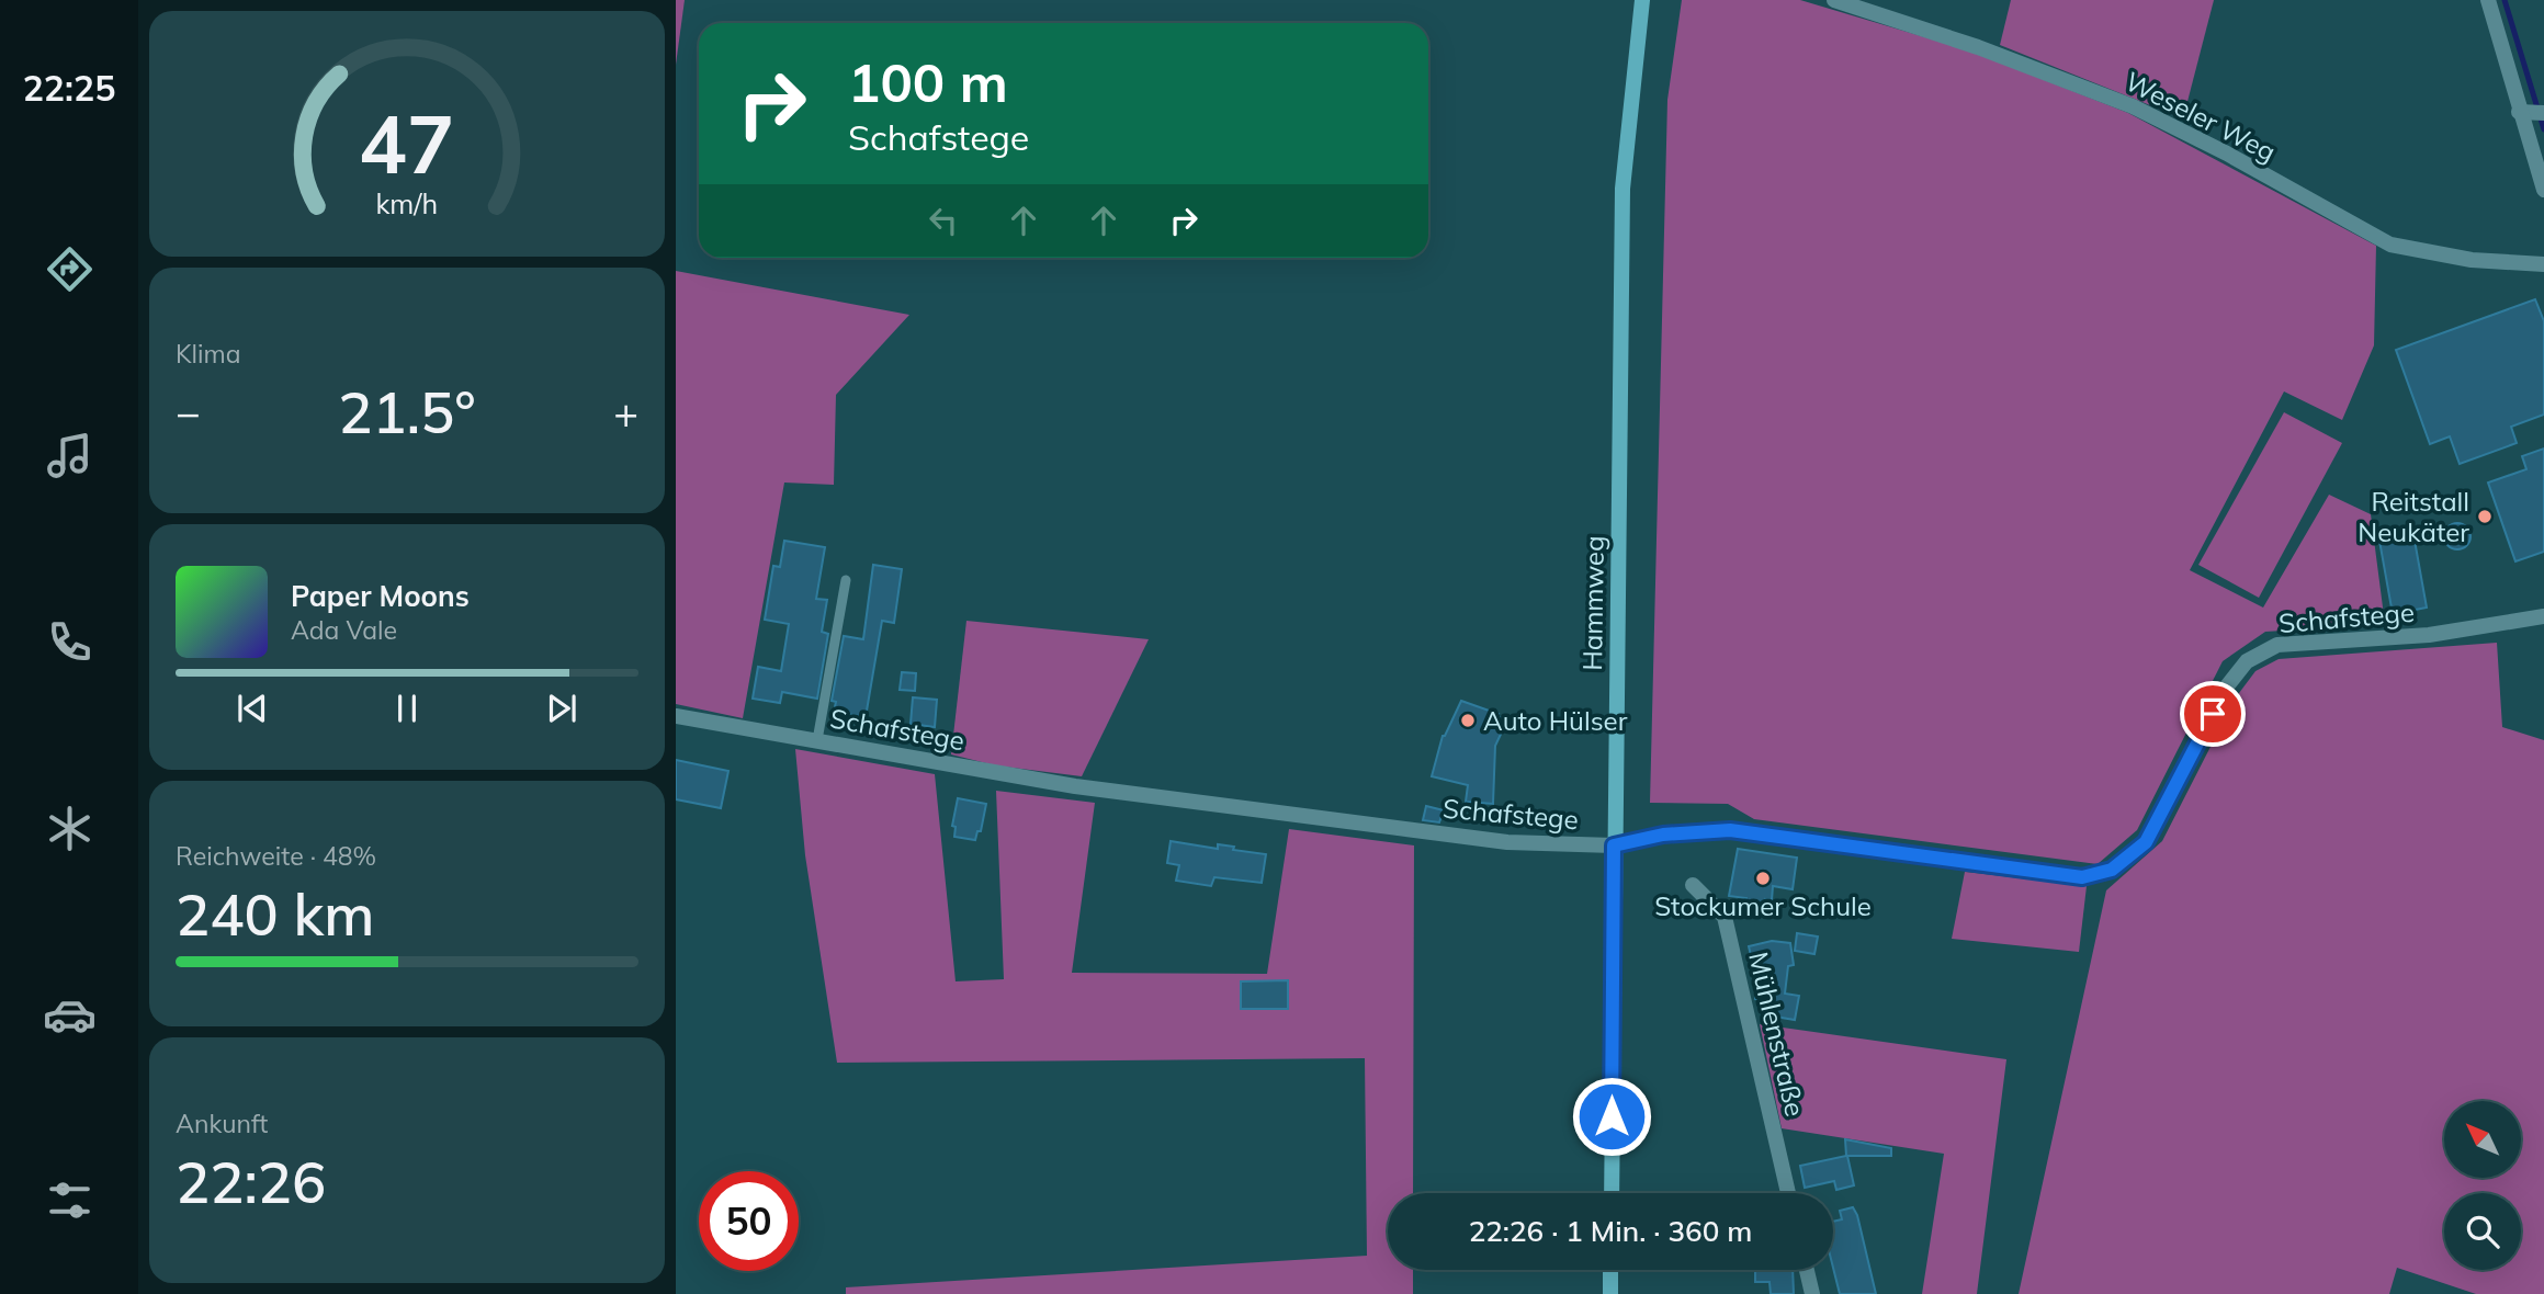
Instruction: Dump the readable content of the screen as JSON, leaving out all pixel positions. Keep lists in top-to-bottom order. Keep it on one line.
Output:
{"streets":{"main road":["Hammweg"],"street":["Weseler Weg","Schafstege","Mühlenstraße"]},"crossings":[["Hammweg","Schafstege"]],"places":["Reitstall Neukäter","Auto Hülser","Stockumer Schule"],"north":"top left","page":{"tabs":"22:25","turn":["100 m","Schafstege"],"tile":["Klima",["Reichweite · 48%","240 km"],["Ankunft","22:26"]],"heat":["−","21.5°","+"],"song":["Paper Moons","Ada Vale"],"limit":"50","trip":"22:26 · 1 Min. · 360 m","gauge":["47","km/h"]}}
